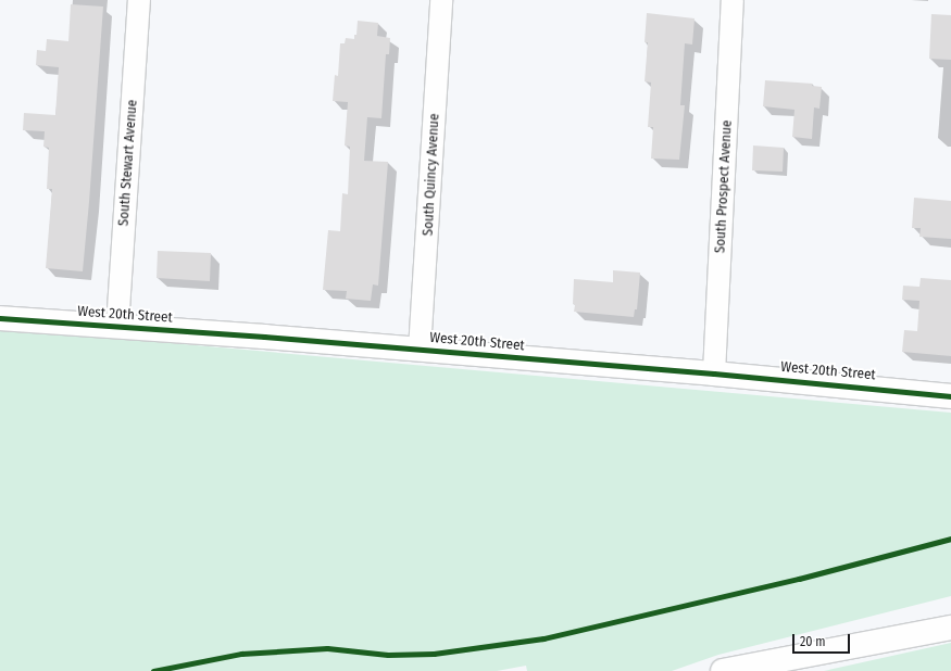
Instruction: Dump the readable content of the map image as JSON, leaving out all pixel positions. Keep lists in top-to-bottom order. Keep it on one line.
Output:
{"streets":{"street":["South Stewart Avenue","South Quincy Avenue","South Prospect Avenue","West 20th Street"]},"crossings":[["South Stewart Avenue","West 20th Street"],["South Quincy Avenue","West 20th Street"],["South Prospect Avenue","West 20th Street"]],"scale_bar":"20 m"}
